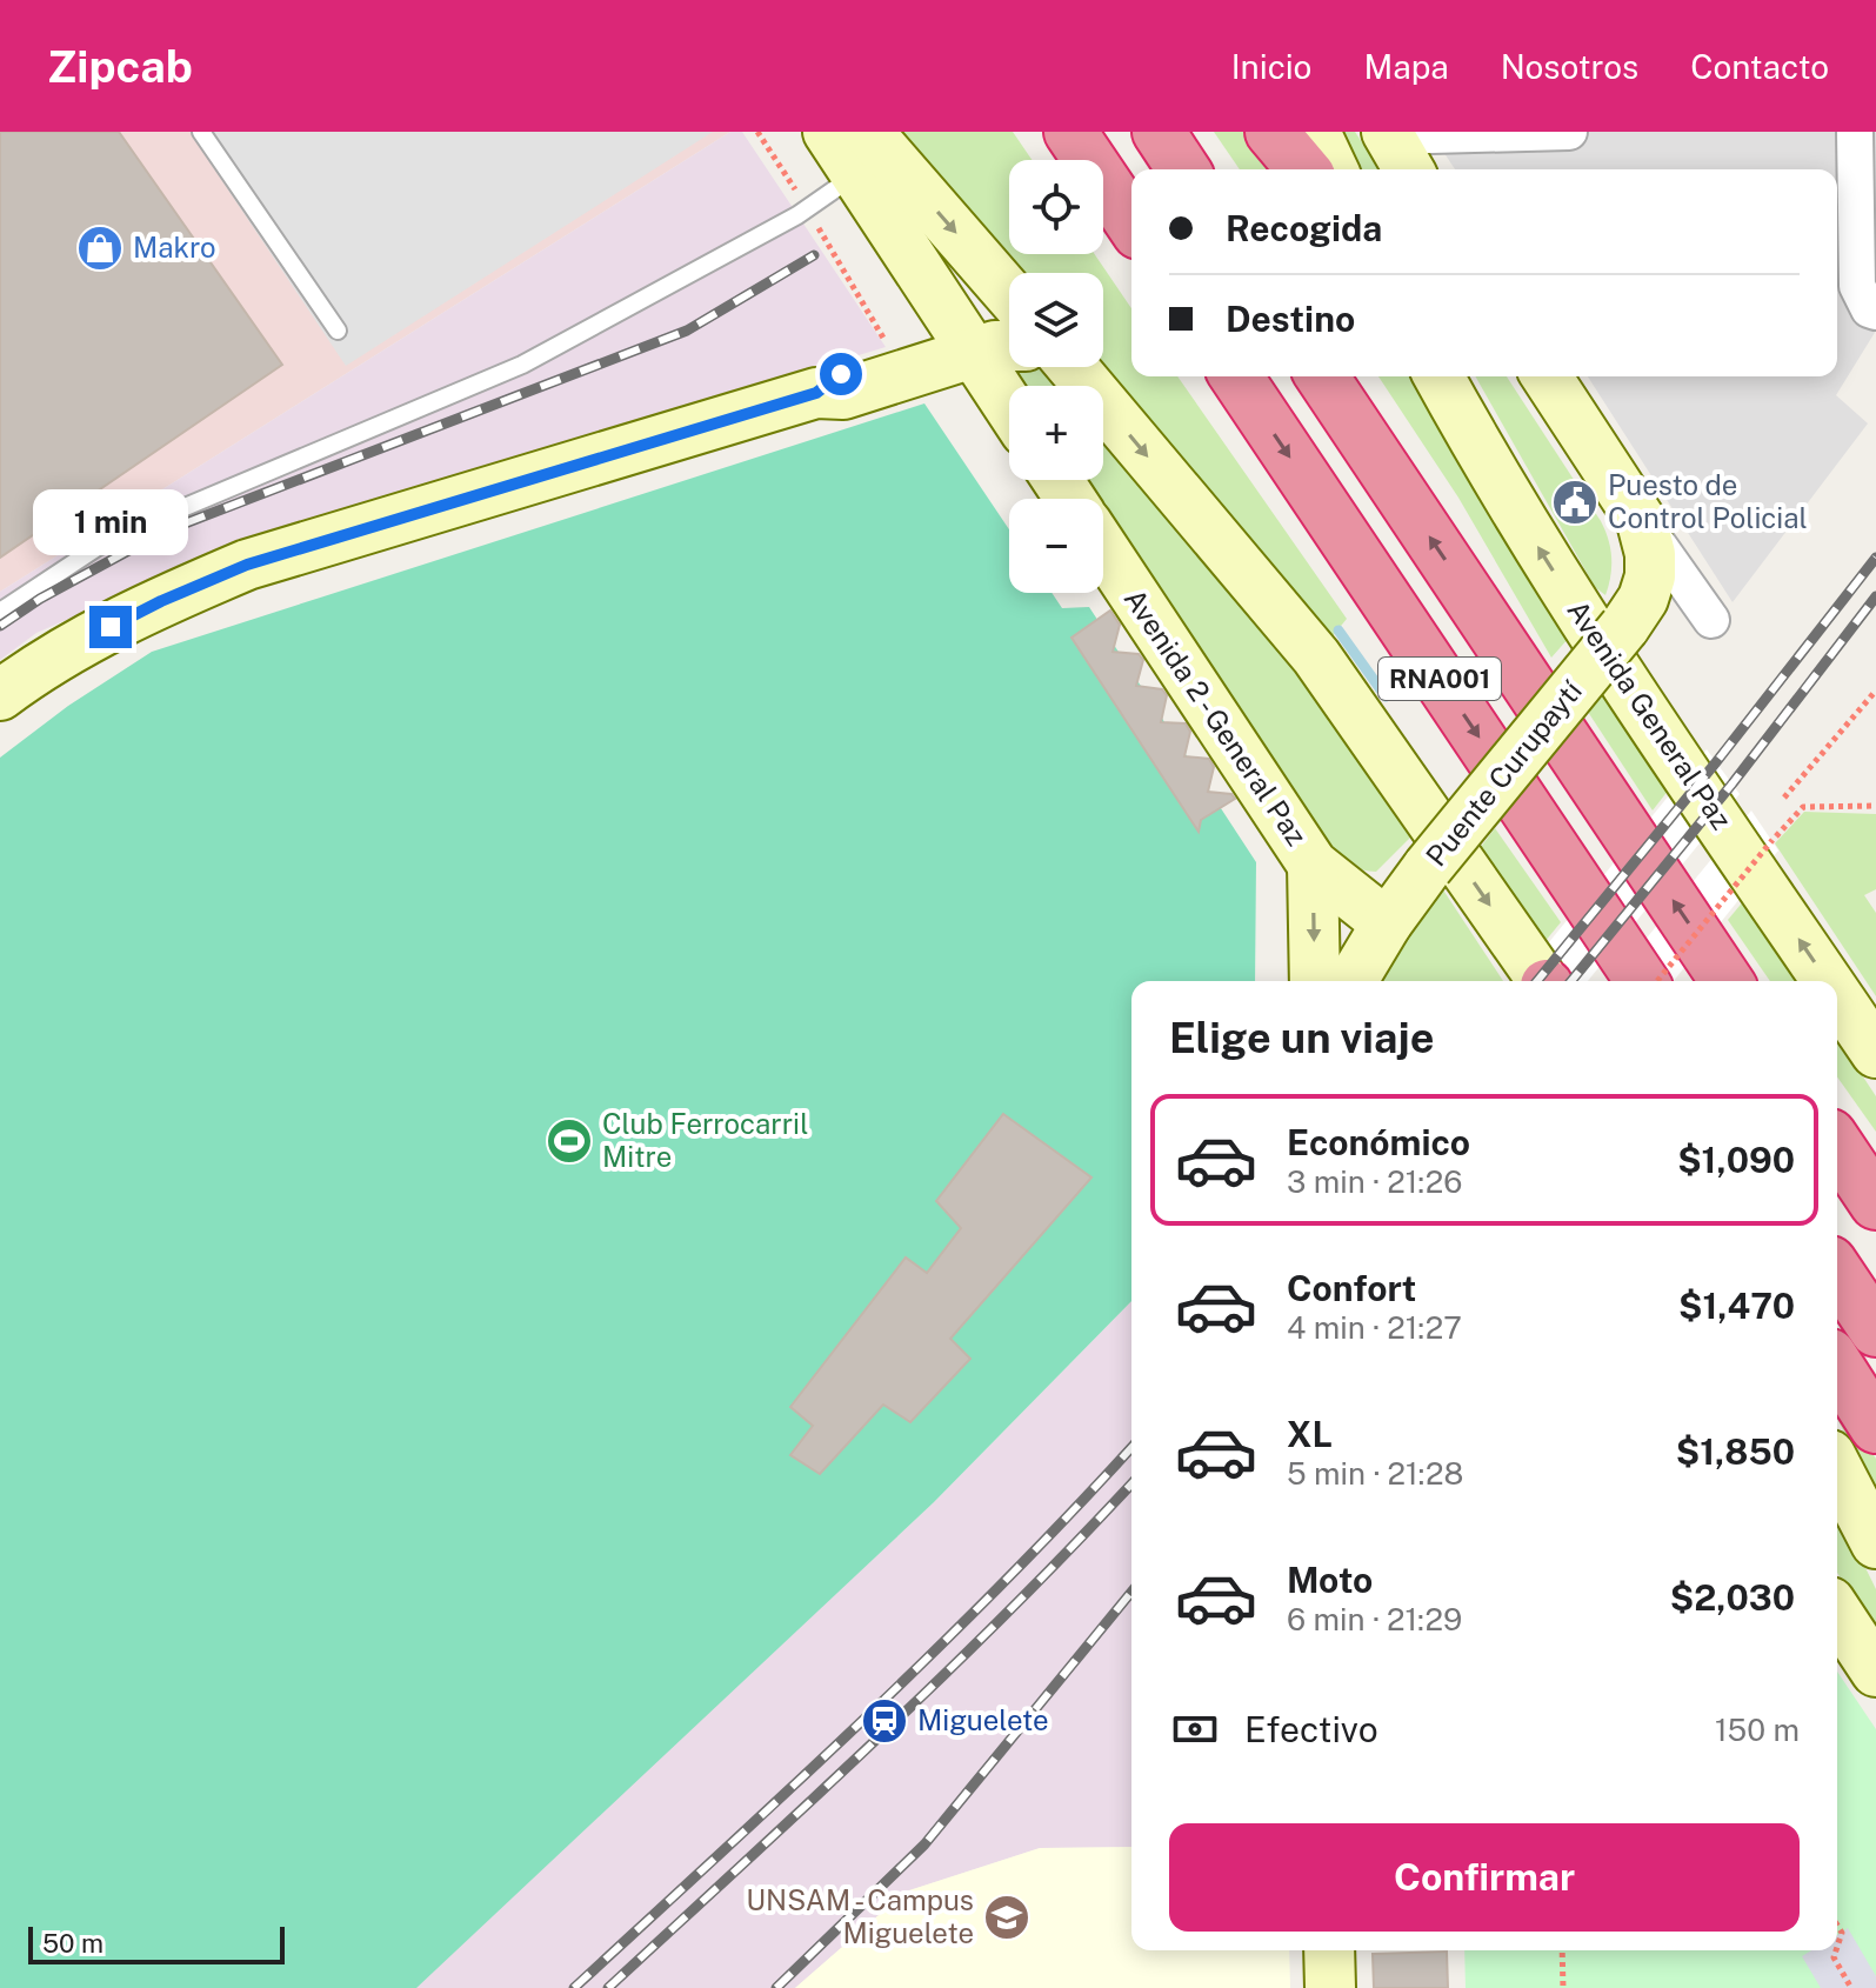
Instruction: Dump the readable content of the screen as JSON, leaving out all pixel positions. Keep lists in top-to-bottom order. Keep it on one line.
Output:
{"streets":{"highway":["RNA001"],"street":["Avenida General Paz","Avenida 2 - General Paz","Puente Curupaytí"]},"crossings":[["Avenida 2 - General Paz","Puente Curupaytí"]],"places":{"shop":["Makro"],"public building":["Puesto de Control Policial"],"sports":["Club Ferrocarril Mitre"],"station":["Miguelete"],"school or university":["UNSAM - Campus Miguelete"]},"scale_bar":"50 m","page":{"header":"Zipcab","nav":["Inicio","Mapa","Nosotros","Contacto"],"map_buttons":["+","−"],"banner":["Recogida","Destino"],"bubble":"1 min","heading":"Elige un viaje","list":[{"name":"Económico","note":"3 min · 21:26","value":"$1,090"},{"name":"Confort","note":"4 min · 21:27","value":"$1,470"},{"name":"XL","note":"5 min · 21:28","value":"$1,850"},{"name":"Moto","note":"6 min · 21:29","value":"$2,030"}],"pay":["Efectivo","150 m"],"buttons":"Confirmar","scale":"50 m"}}
